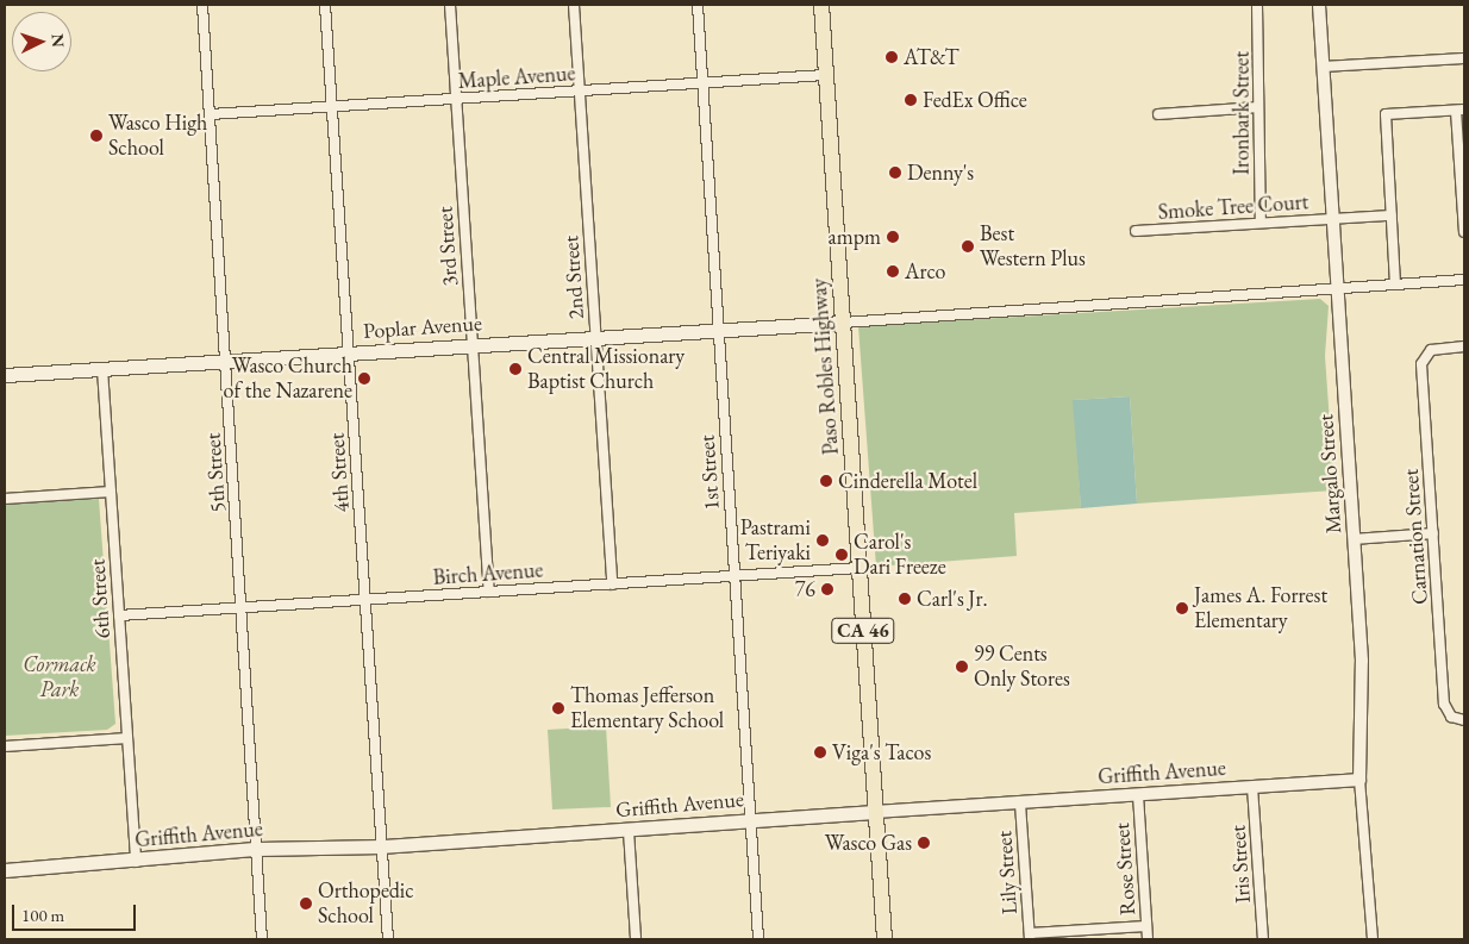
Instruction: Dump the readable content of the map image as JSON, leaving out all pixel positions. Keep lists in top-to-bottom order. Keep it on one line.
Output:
{"streets":{"highway":["Paso Robles Highway","CA 46"],"main road":["Poplar Avenue","Griffith Avenue"],"street":["Maple Avenue","Ironbark Street","Smoke Tree Court","3rd Street","2nd Street","5th Street","4th Street","1st Street","Margalo Street","Carnation Street","Birch Avenue","6th Street","Iris Street","Rose Street","Lily Street"]},"crossings":[["Maple Avenue","3rd Street"],["Maple Avenue","2nd Street"],["Maple Avenue","Paso Robles Highway"],["Maple Avenue","5th Street"],["Maple Avenue","4th Street"],["Maple Avenue","1st Street"],["Ironbark Street","Smoke Tree Court"],["Smoke Tree Court","Margalo Street"],["3rd Street","Poplar Avenue"],["3rd Street","Birch Avenue"],["2nd Street","Poplar Avenue"],["2nd Street","Birch Avenue"],["Poplar Avenue","Paso Robles Highway"],["Poplar Avenue","5th Street"],["Poplar Avenue","4th Street"],["Poplar Avenue","1st Street"],["Poplar Avenue","6th Street"],["Paso Robles Highway","Birch Avenue"],["Paso Robles Highway","Griffith Avenue"],["5th Street","Birch Avenue"],["5th Street","Griffith Avenue"],["4th Street","Birch Avenue"],["4th Street","Griffith Avenue"],["1st Street","Birch Avenue"],["1st Street","Griffith Avenue"],["Margalo Street","Griffith Avenue"],["Birch Avenue","6th Street"],["6th Street","Griffith Avenue"],["Griffith Avenue","Iris Street"],["Griffith Avenue","Rose Street"],["Griffith Avenue","Lily Street"]],"parks":["Cormack Park"],"places":["AT&T","FedEx Office","Wasco High School","Denny's","ampm","Best Western Plus","Arco","Central Missionary Baptist Church","Wasco Church of the Nazarene","Cinderella Motel","Pastrami Teriyaki","Carol's Dari Freeze","76","Carl's Jr.","James A. Forrest Elementary","99 Cents Only Stores","Thomas Jefferson Elementary School","Viga's Tacos","Wasco Gas","Orthopedic School"],"scale_bar":"100 m","north":"right"}
